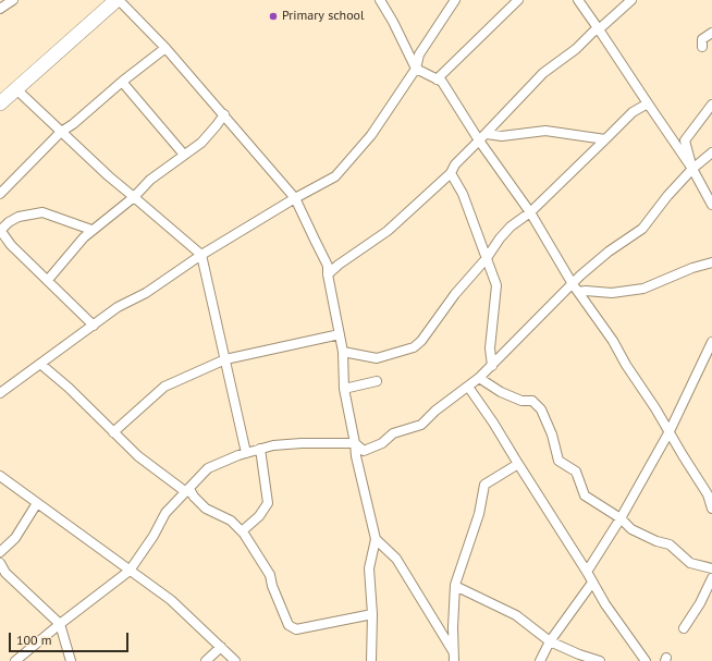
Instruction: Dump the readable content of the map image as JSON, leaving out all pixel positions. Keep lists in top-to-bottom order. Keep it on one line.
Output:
{"places":["Primary school"],"scale_bar":"100 m"}
